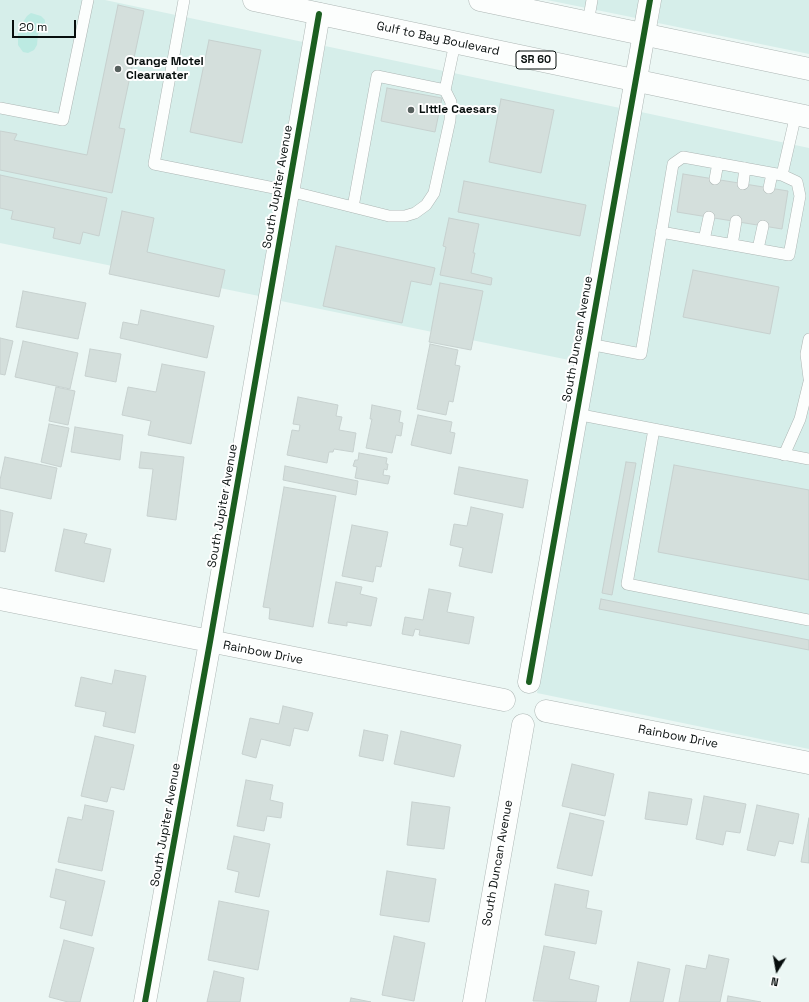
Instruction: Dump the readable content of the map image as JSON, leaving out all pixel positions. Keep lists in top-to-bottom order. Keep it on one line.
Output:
{"streets":{"street":["Gulf to Bay Boulevard","SR 60","South Jupiter Avenue","South Duncan Avenue","Rainbow Drive"]},"crossings":[["Gulf to Bay Boulevard","South Jupiter Avenue"],["Gulf to Bay Boulevard","South Duncan Avenue"],["South Jupiter Avenue","Rainbow Drive"],["South Duncan Avenue","Rainbow Drive"]],"places":["Orange Motel Clearwater","Little Caesars"],"scale_bar":"20 m","north":"bottom"}
